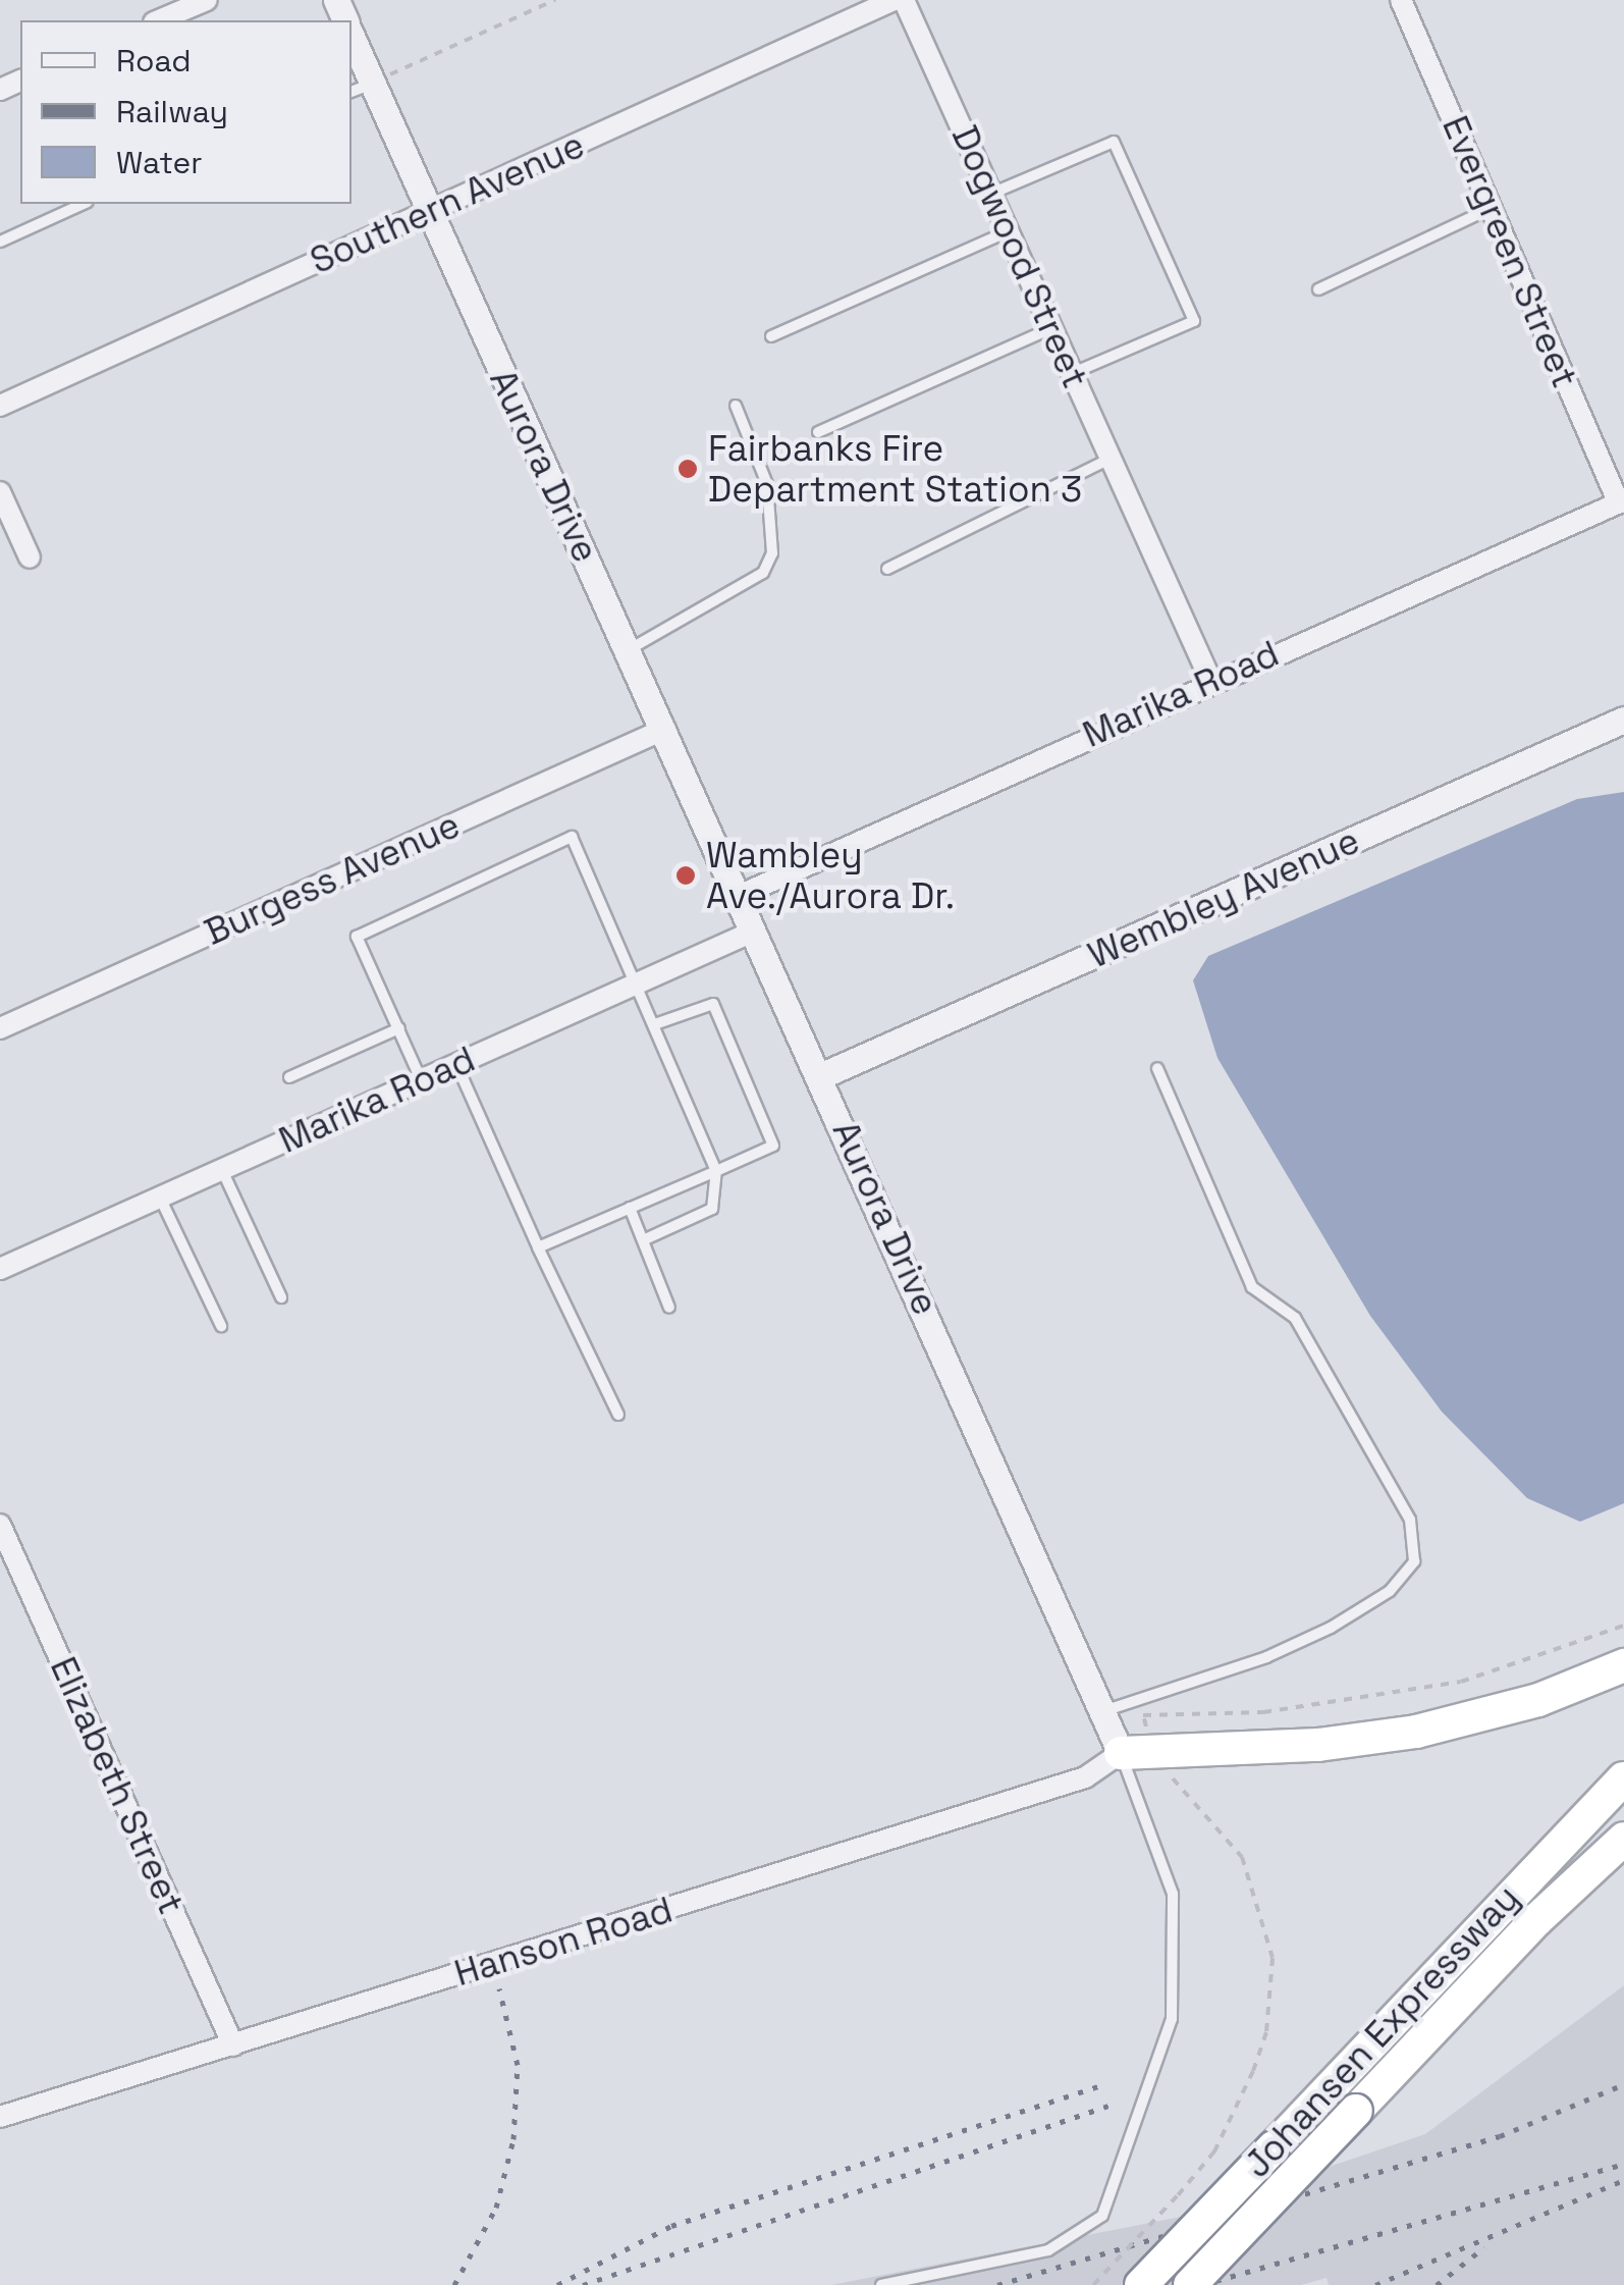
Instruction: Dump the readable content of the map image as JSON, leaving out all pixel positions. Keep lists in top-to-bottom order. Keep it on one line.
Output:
{"streets":{"highway":["Johansen Expressway"],"street":["Southern Avenue","Evergreen Street","Dogwood Street","Aurora Drive","Marika Road","Burgess Avenue","Wembley Avenue","Elizabeth Street","Hanson Road"]},"crossings":[["Southern Avenue","Aurora Drive"],["Evergreen Street","Marika Road"],["Dogwood Street","Marika Road"],["Aurora Drive","Marika Road"],["Aurora Drive","Burgess Avenue"],["Aurora Drive","Wembley Avenue"],["Aurora Drive","Hanson Road"],["Elizabeth Street","Hanson Road"]],"places":["Fairbanks Fire Department Station 3","Wambley Ave./Aurora Dr."],"legend":["Road","Railway","Water"]}
